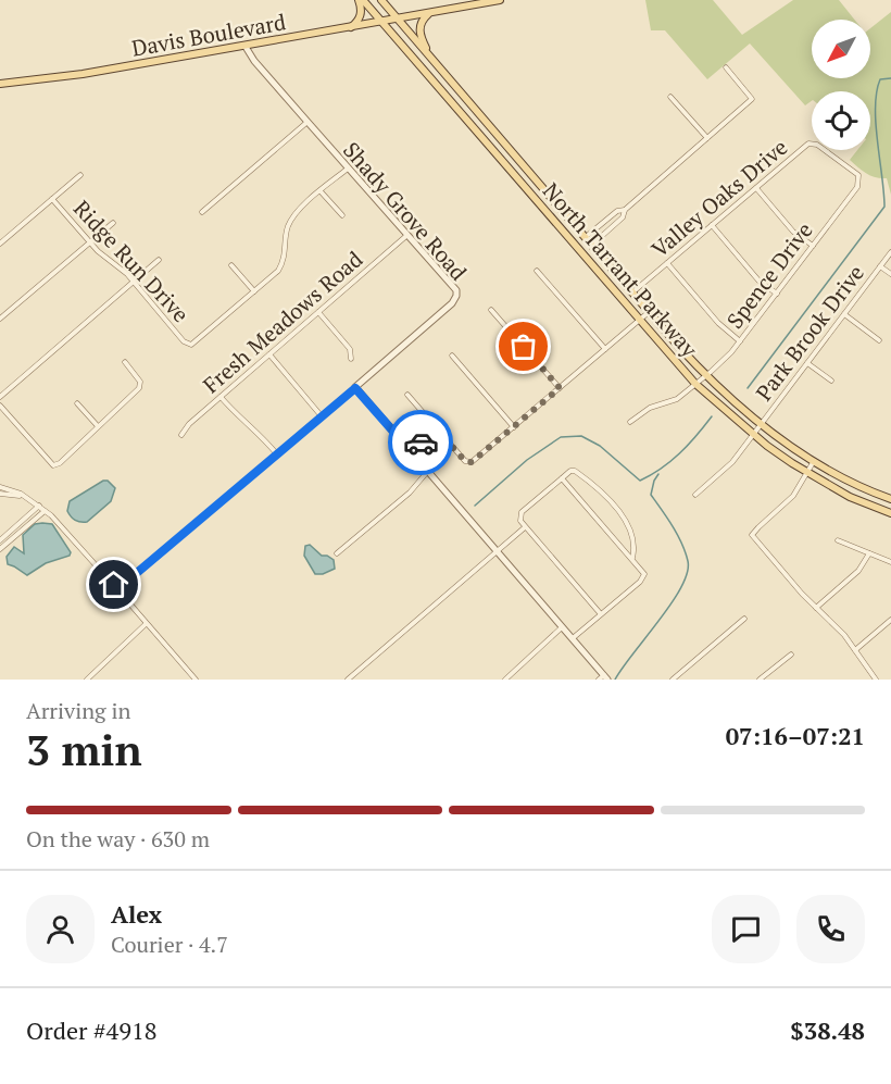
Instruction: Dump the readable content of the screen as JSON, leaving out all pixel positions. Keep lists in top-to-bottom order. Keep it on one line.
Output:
{"streets":{"main road":["Davis Boulevard","North Tarrant Parkway"],"street":["Valley Oaks Drive","Shady Grove Road","Ridge Run Drive","Spence Drive","Fresh Meadows Road","Park Brook Drive"]},"crossings":[["Davis Boulevard","Shady Grove Road"],["Davis Boulevard","North Tarrant Parkway"],["Valley Oaks Drive","North Tarrant Parkway"],["Valley Oaks Drive","Spence Drive"],["Shady Grove Road","Fresh Meadows Road"],["North Tarrant Parkway","Spence Drive"],["North Tarrant Parkway","Park Brook Drive"]],"north":"bottom left","page":{"heading":["3 min","Arriving in","07:16–07:21"],"panel":["Alex","Courier · 4.7","Order #4918","$38.48"],"bar":"On the way · 630 m"}}
